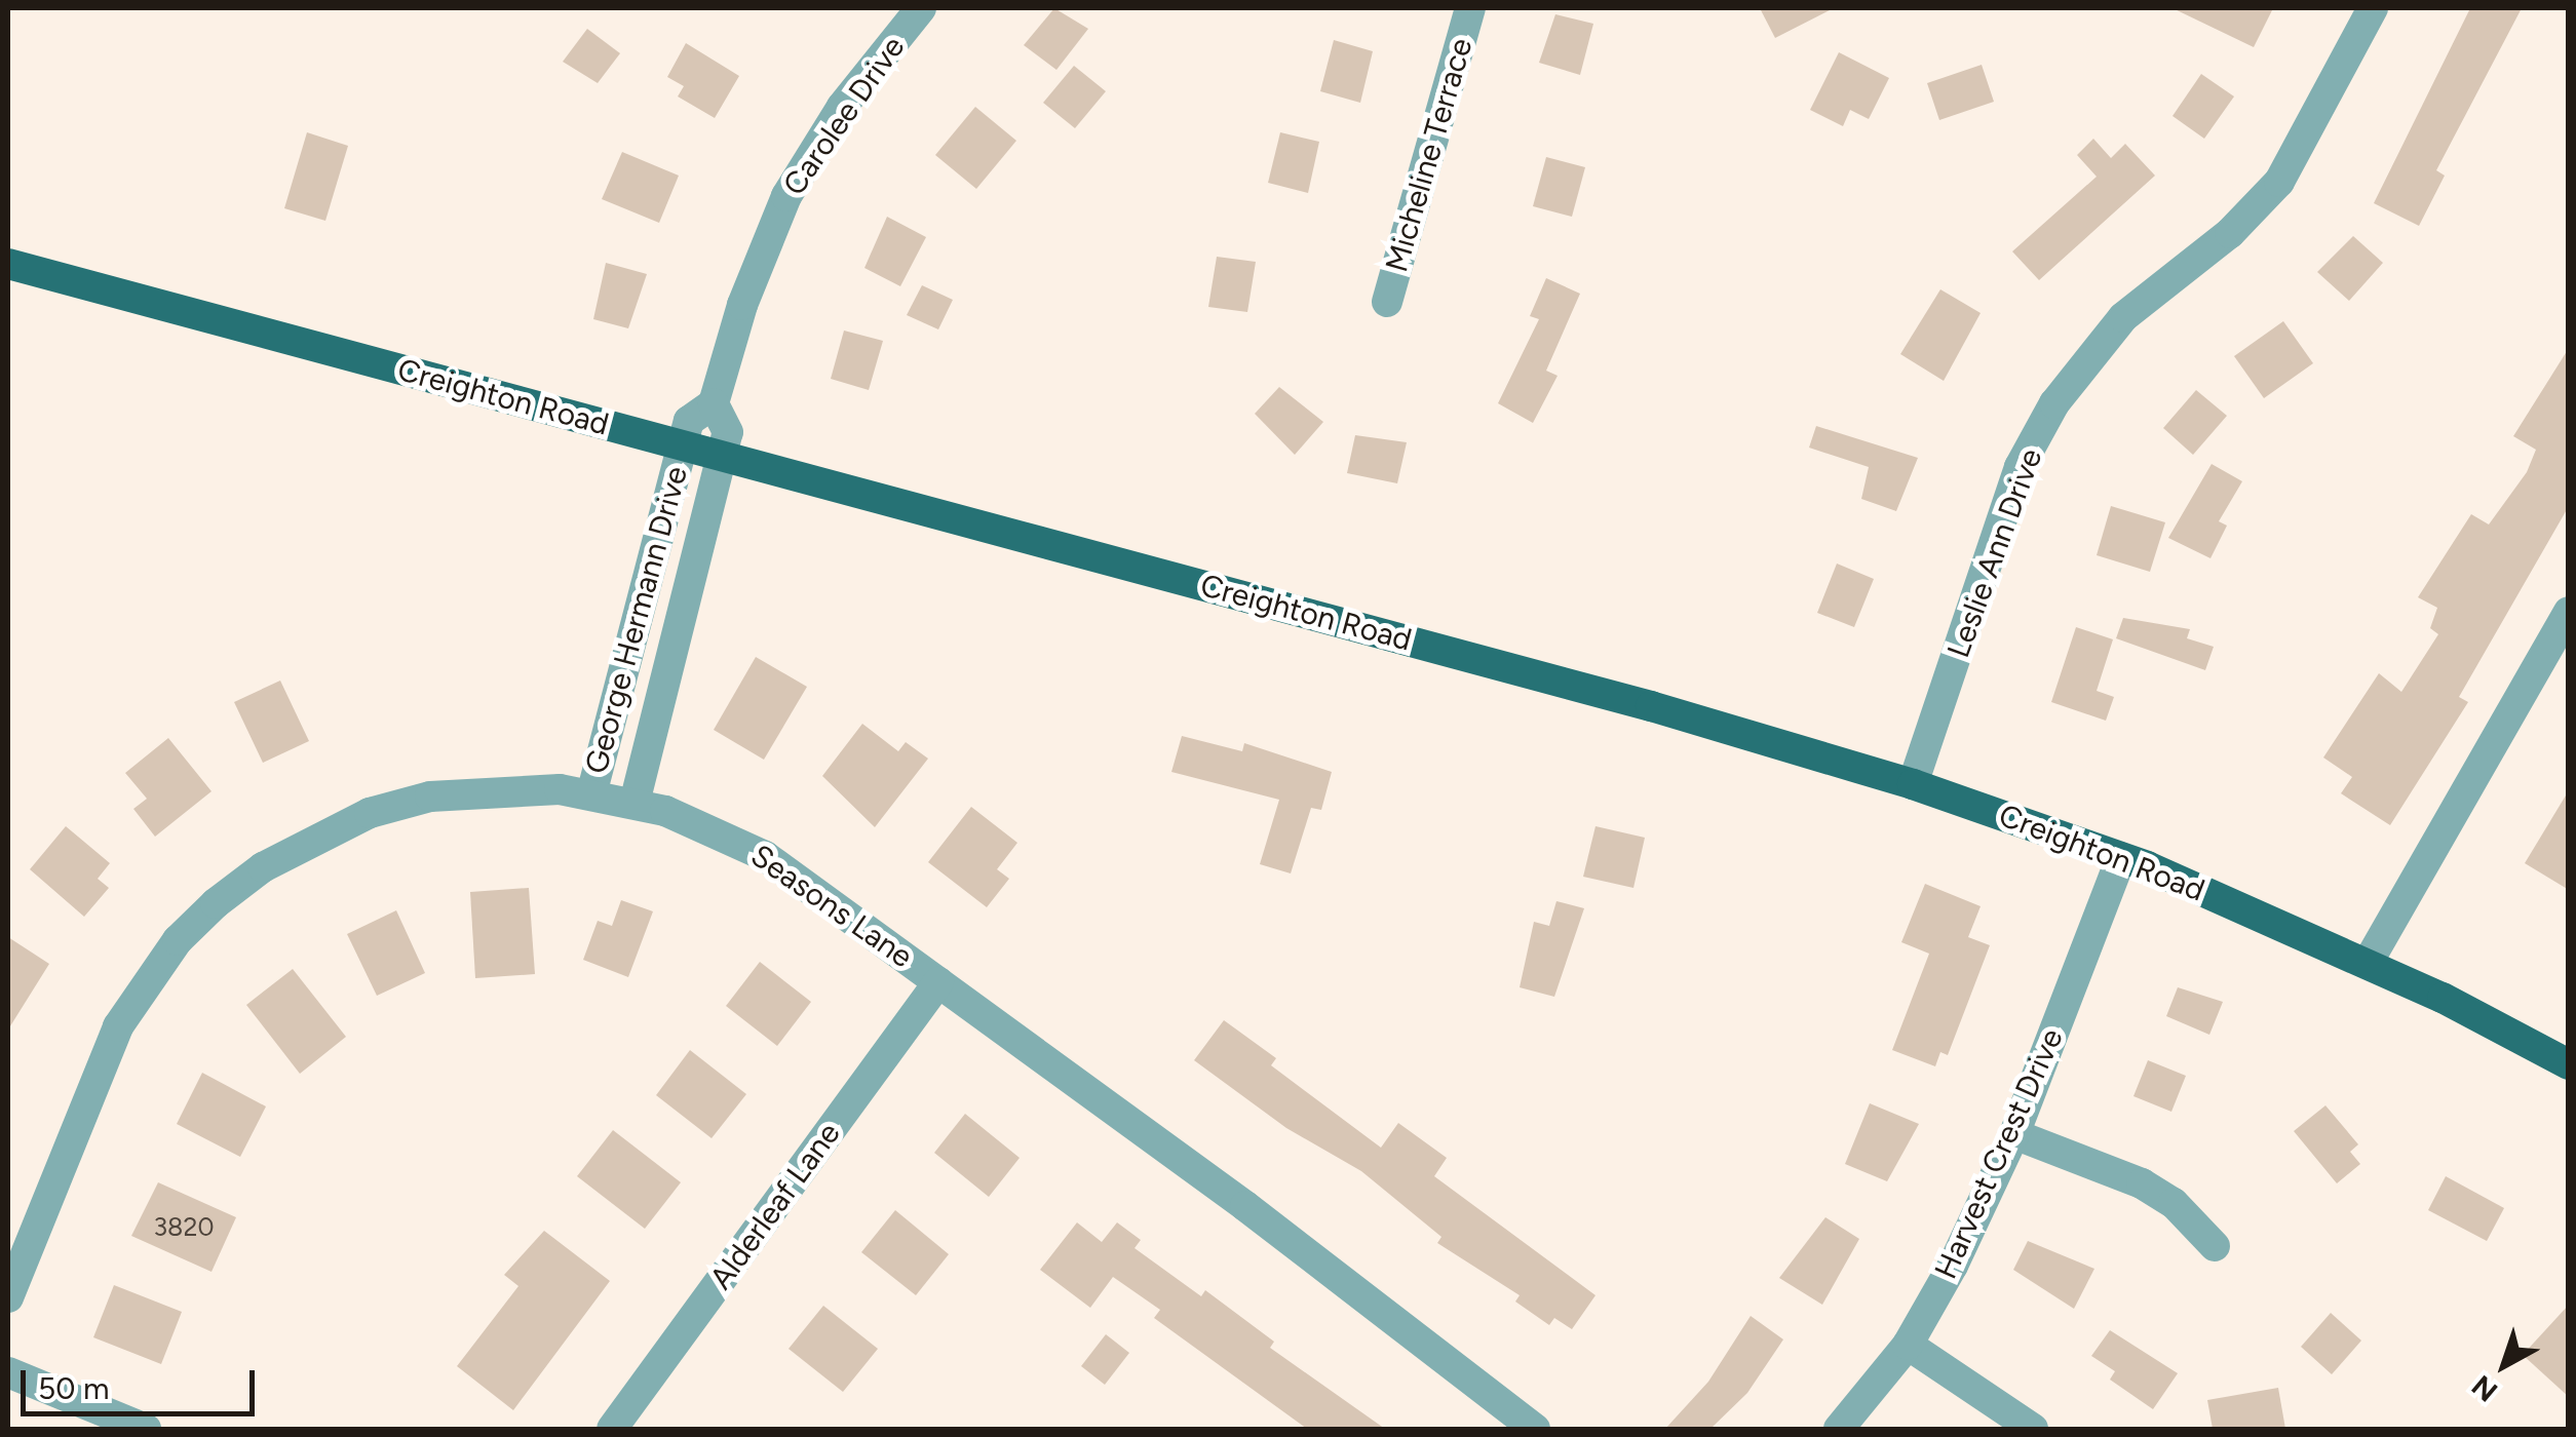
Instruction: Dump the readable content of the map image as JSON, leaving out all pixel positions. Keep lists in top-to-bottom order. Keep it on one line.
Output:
{"streets":{"main road":["Creighton Road"],"street":["Carolee Drive","Micheline Terrace","Leslie Ann Drive","George Hermann Drive","Seasons Lane","Harvest Crest Drive","Alderleaf Lane"]},"crossings":[["Carolee Drive","Creighton Road"],["Carolee Drive","George Hermann Drive"],["Creighton Road","Leslie Ann Drive"],["Creighton Road","George Hermann Drive"],["Creighton Road","Harvest Crest Drive"],["George Hermann Drive","Seasons Lane"],["Seasons Lane","Alderleaf Lane"]],"house_numbers":["3820"],"scale_bar":"50 m","north":"bottom left"}
